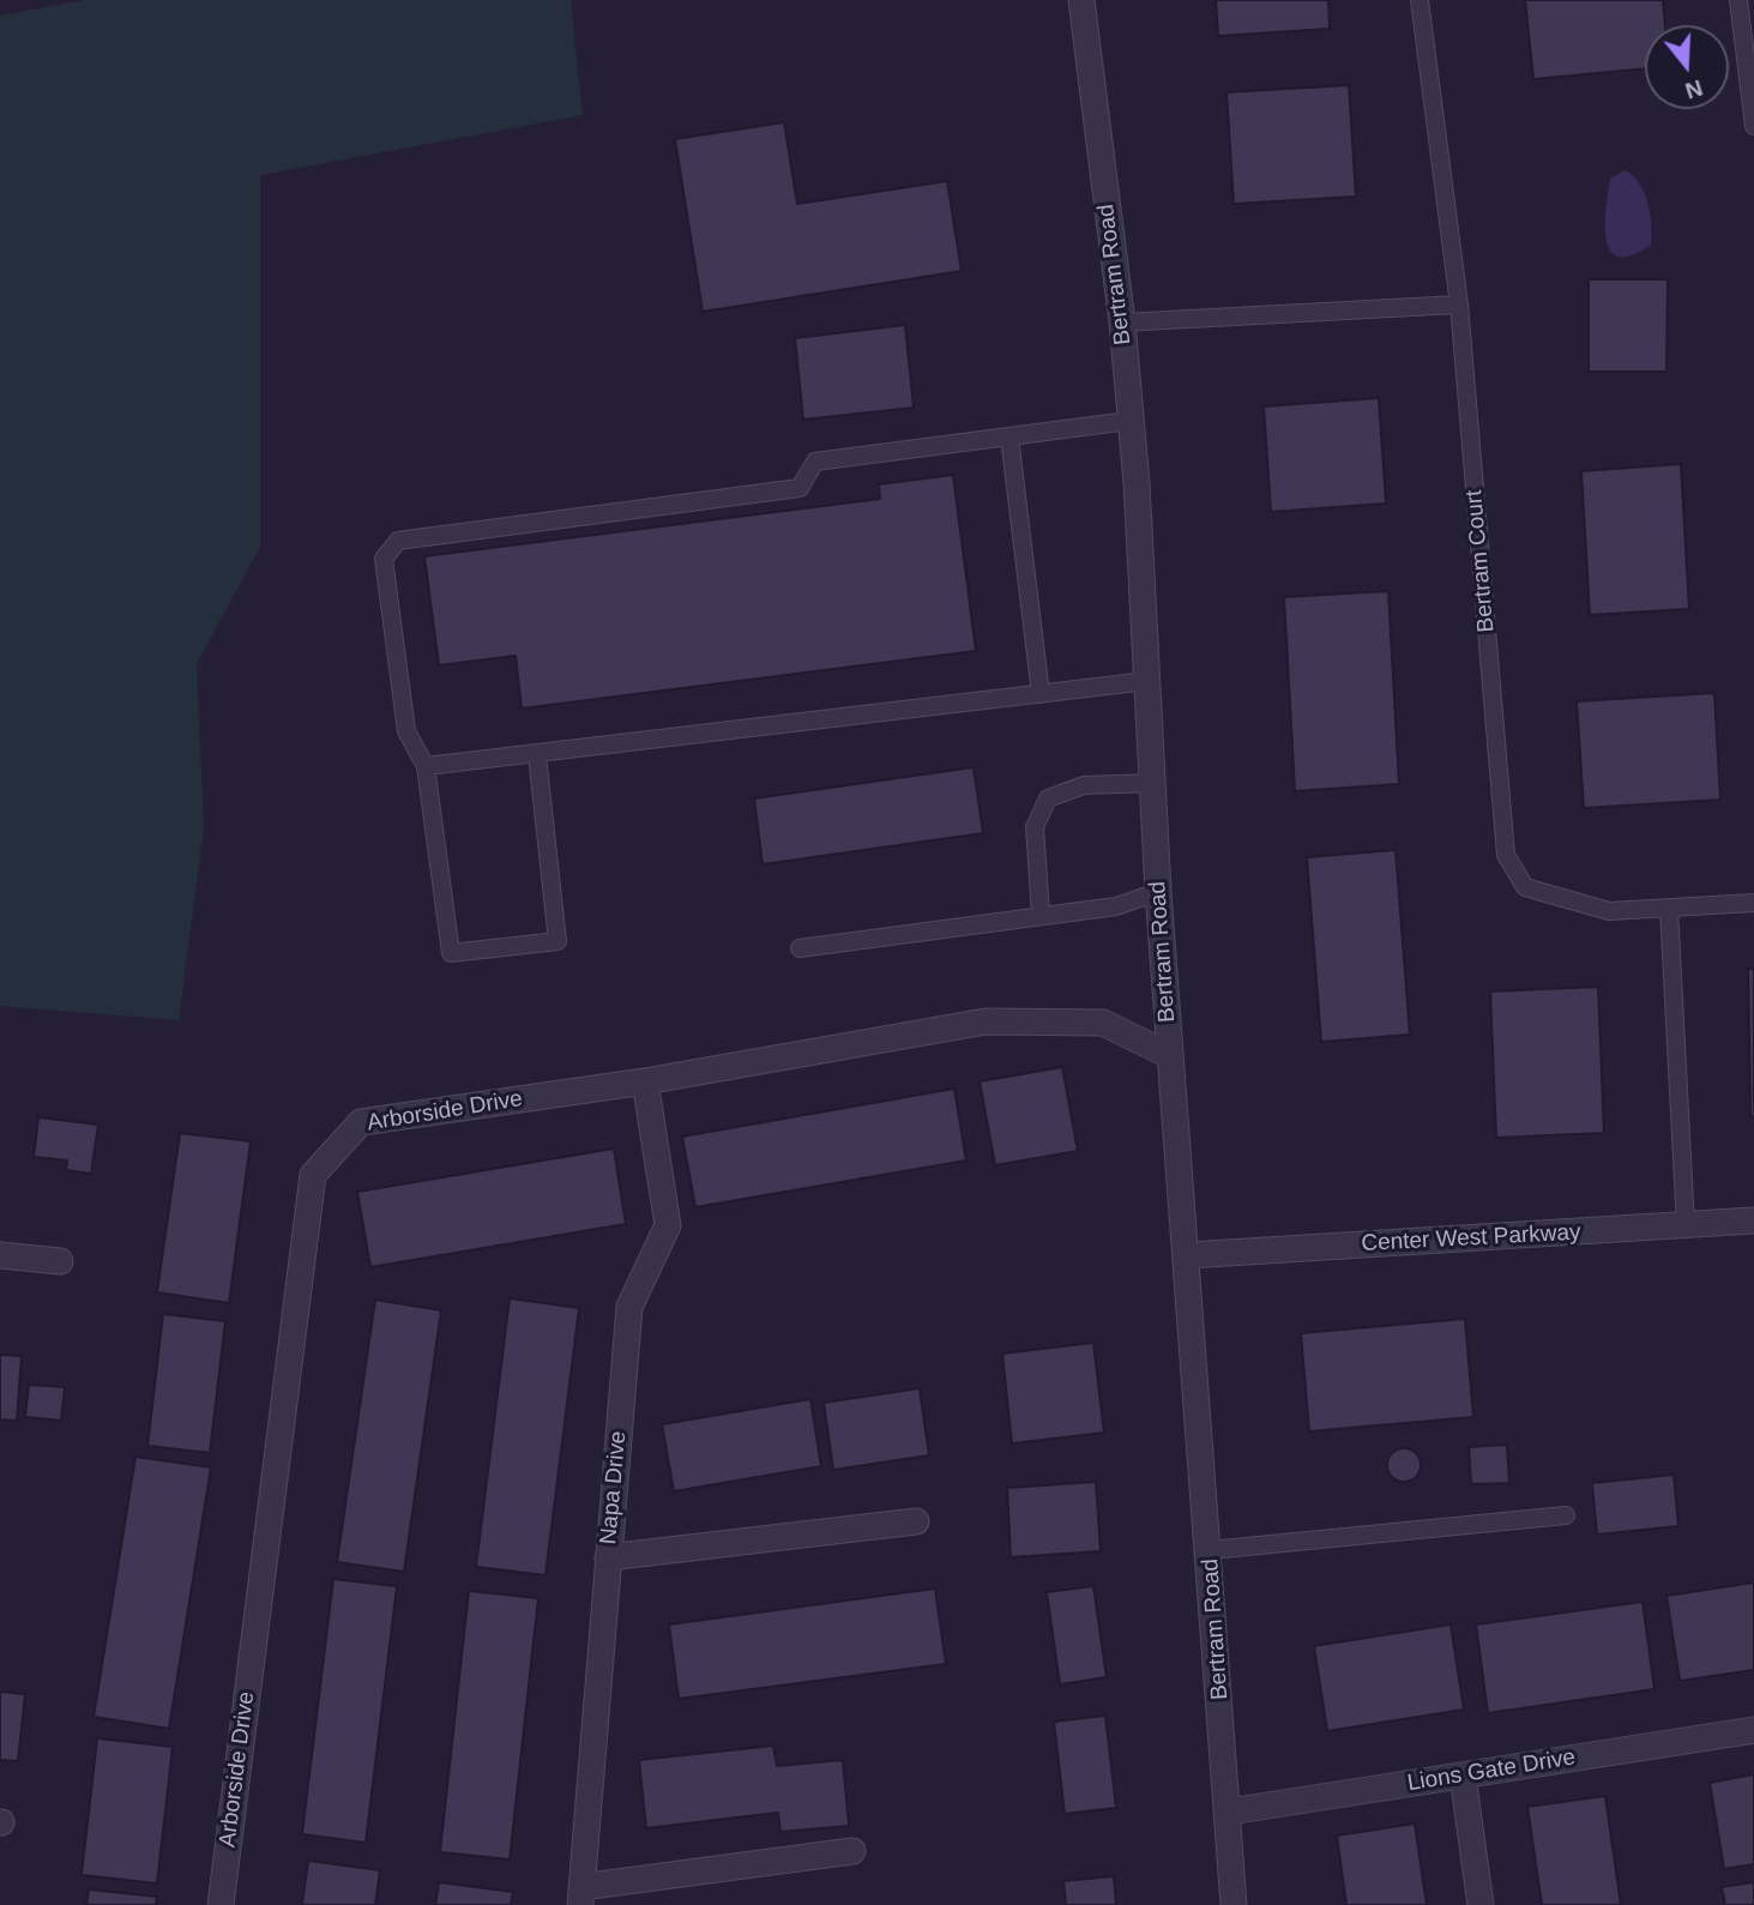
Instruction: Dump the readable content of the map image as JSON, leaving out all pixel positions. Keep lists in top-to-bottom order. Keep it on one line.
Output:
{"streets":{"street":["Bertram Road","Arborside Drive","Center West Parkway","Napa Drive","Lions Gate Drive"],"lane":["Bertram Court"]},"crossings":[["Bertram Road","Arborside Drive"],["Bertram Road","Center West Parkway"],["Bertram Road","Lions Gate Drive"],["Arborside Drive","Napa Drive"]],"north":"bottom"}
